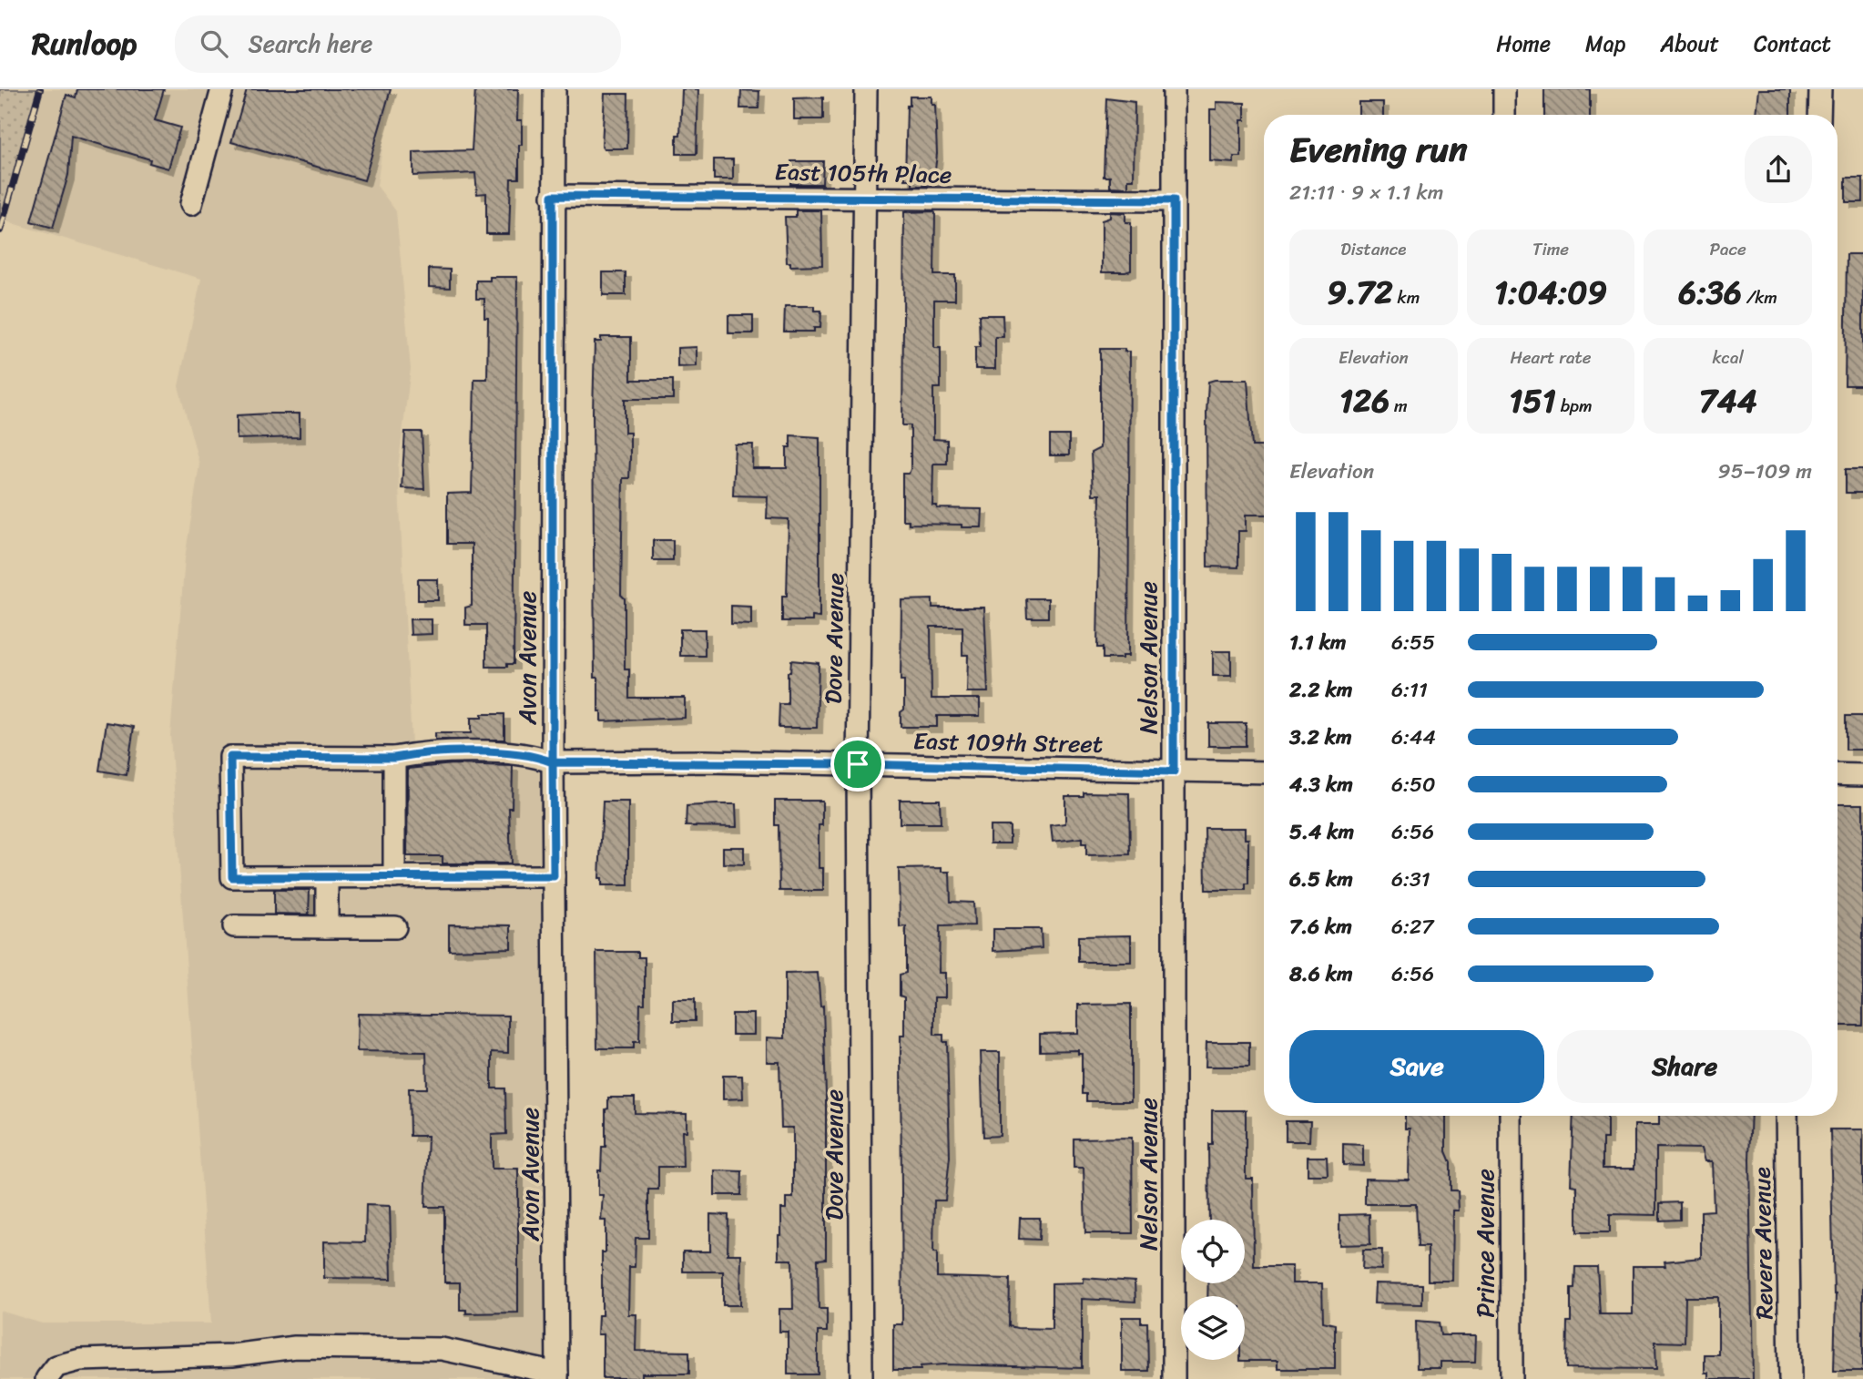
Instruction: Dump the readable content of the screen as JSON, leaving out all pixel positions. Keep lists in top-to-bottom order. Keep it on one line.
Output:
{"streets":{"street":["East 105th Place","Dove Avenue","Avon Avenue","Nelson Avenue","East 109th Street","Prince Avenue","Revere Avenue"]},"crossings":[["East 105th Place","Dove Avenue"],["East 105th Place","Avon Avenue"],["East 105th Place","Nelson Avenue"],["Dove Avenue","East 109th Street"],["Avon Avenue","East 109th Street"],["Nelson Avenue","East 109th Street"]],"page":{"header":"Runloop","search":"Search here","nav":["Home","Map","About","Contact"],"heading":["Evening run","21:11 · 9 × 1.1 km"],"stats":[["Distance","9.72 km"],["Time","1:04:09"],["Pace","6:36 /km"],["Elevation","126 m"],["Heart rate","151 bpm"],["kcal","744"]],"chart":["Elevation","95–109 m"],"list":[{"name":"1.1 km","note":"6:55"},{"name":"2.2 km","note":"6:11"},{"name":"3.2 km","note":"6:44"},{"name":"4.3 km","note":"6:50"},{"name":"5.4 km","note":"6:56"},{"name":"6.5 km","note":"6:31"},{"name":"7.6 km","note":"6:27"},{"name":"8.6 km","note":"6:56"}],"buttons":["Save","Share"]}}
